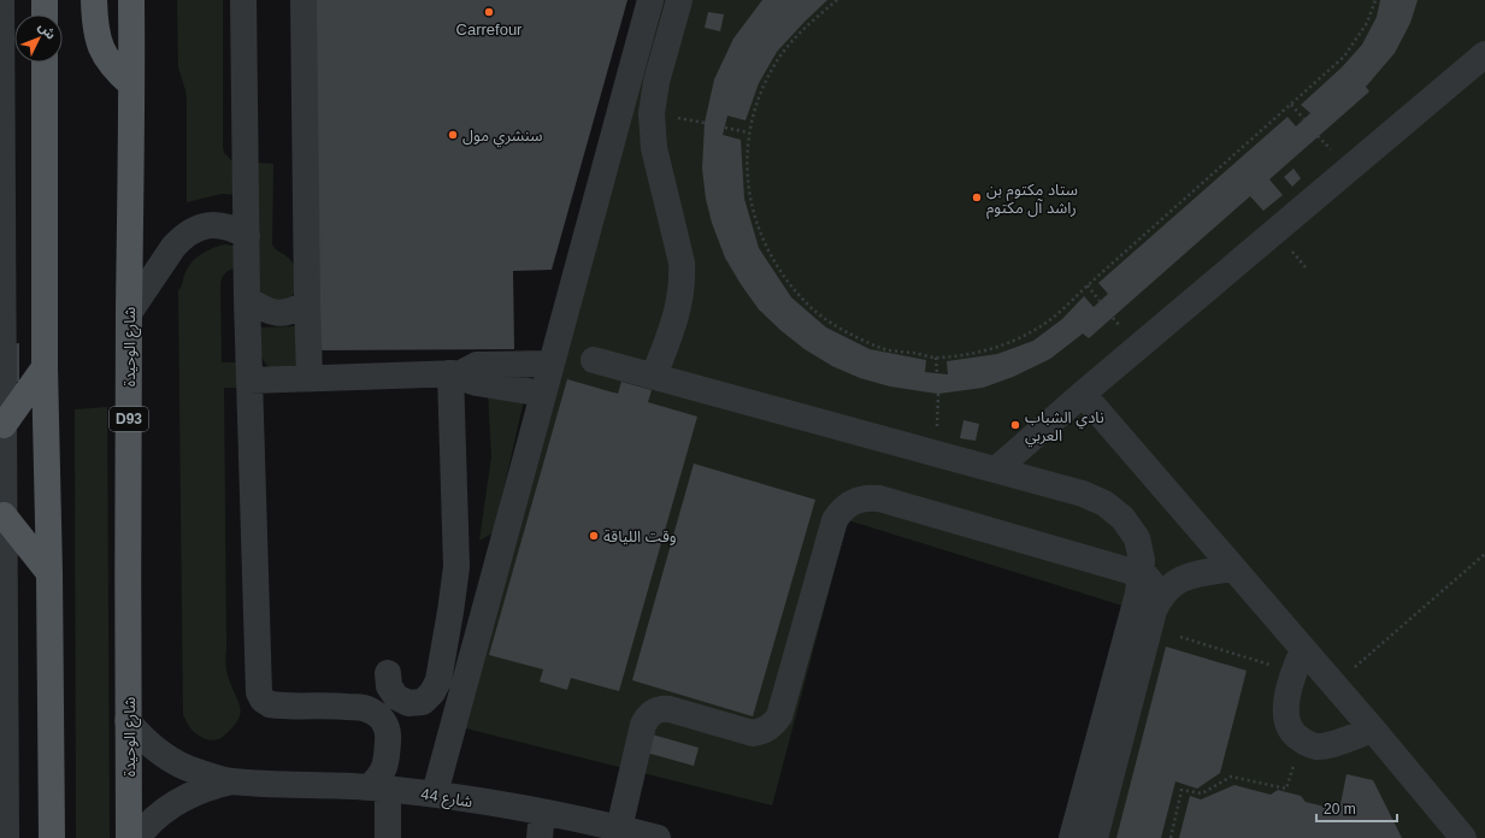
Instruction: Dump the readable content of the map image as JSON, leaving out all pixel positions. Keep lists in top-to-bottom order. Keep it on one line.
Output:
{"streets":{"main road":["شارع الوحيدة","D93"],"street":["شارع 44"]},"crossings":[["شارع الوحيدة","شارع 44"]],"places":["Carrefour","سنشري مول","ستاد مكتوم بن راشد آل مكتوم","نادي الشباب العربي","وقت اللياقة"],"scale_bar":"20 m","north":"top right"}
